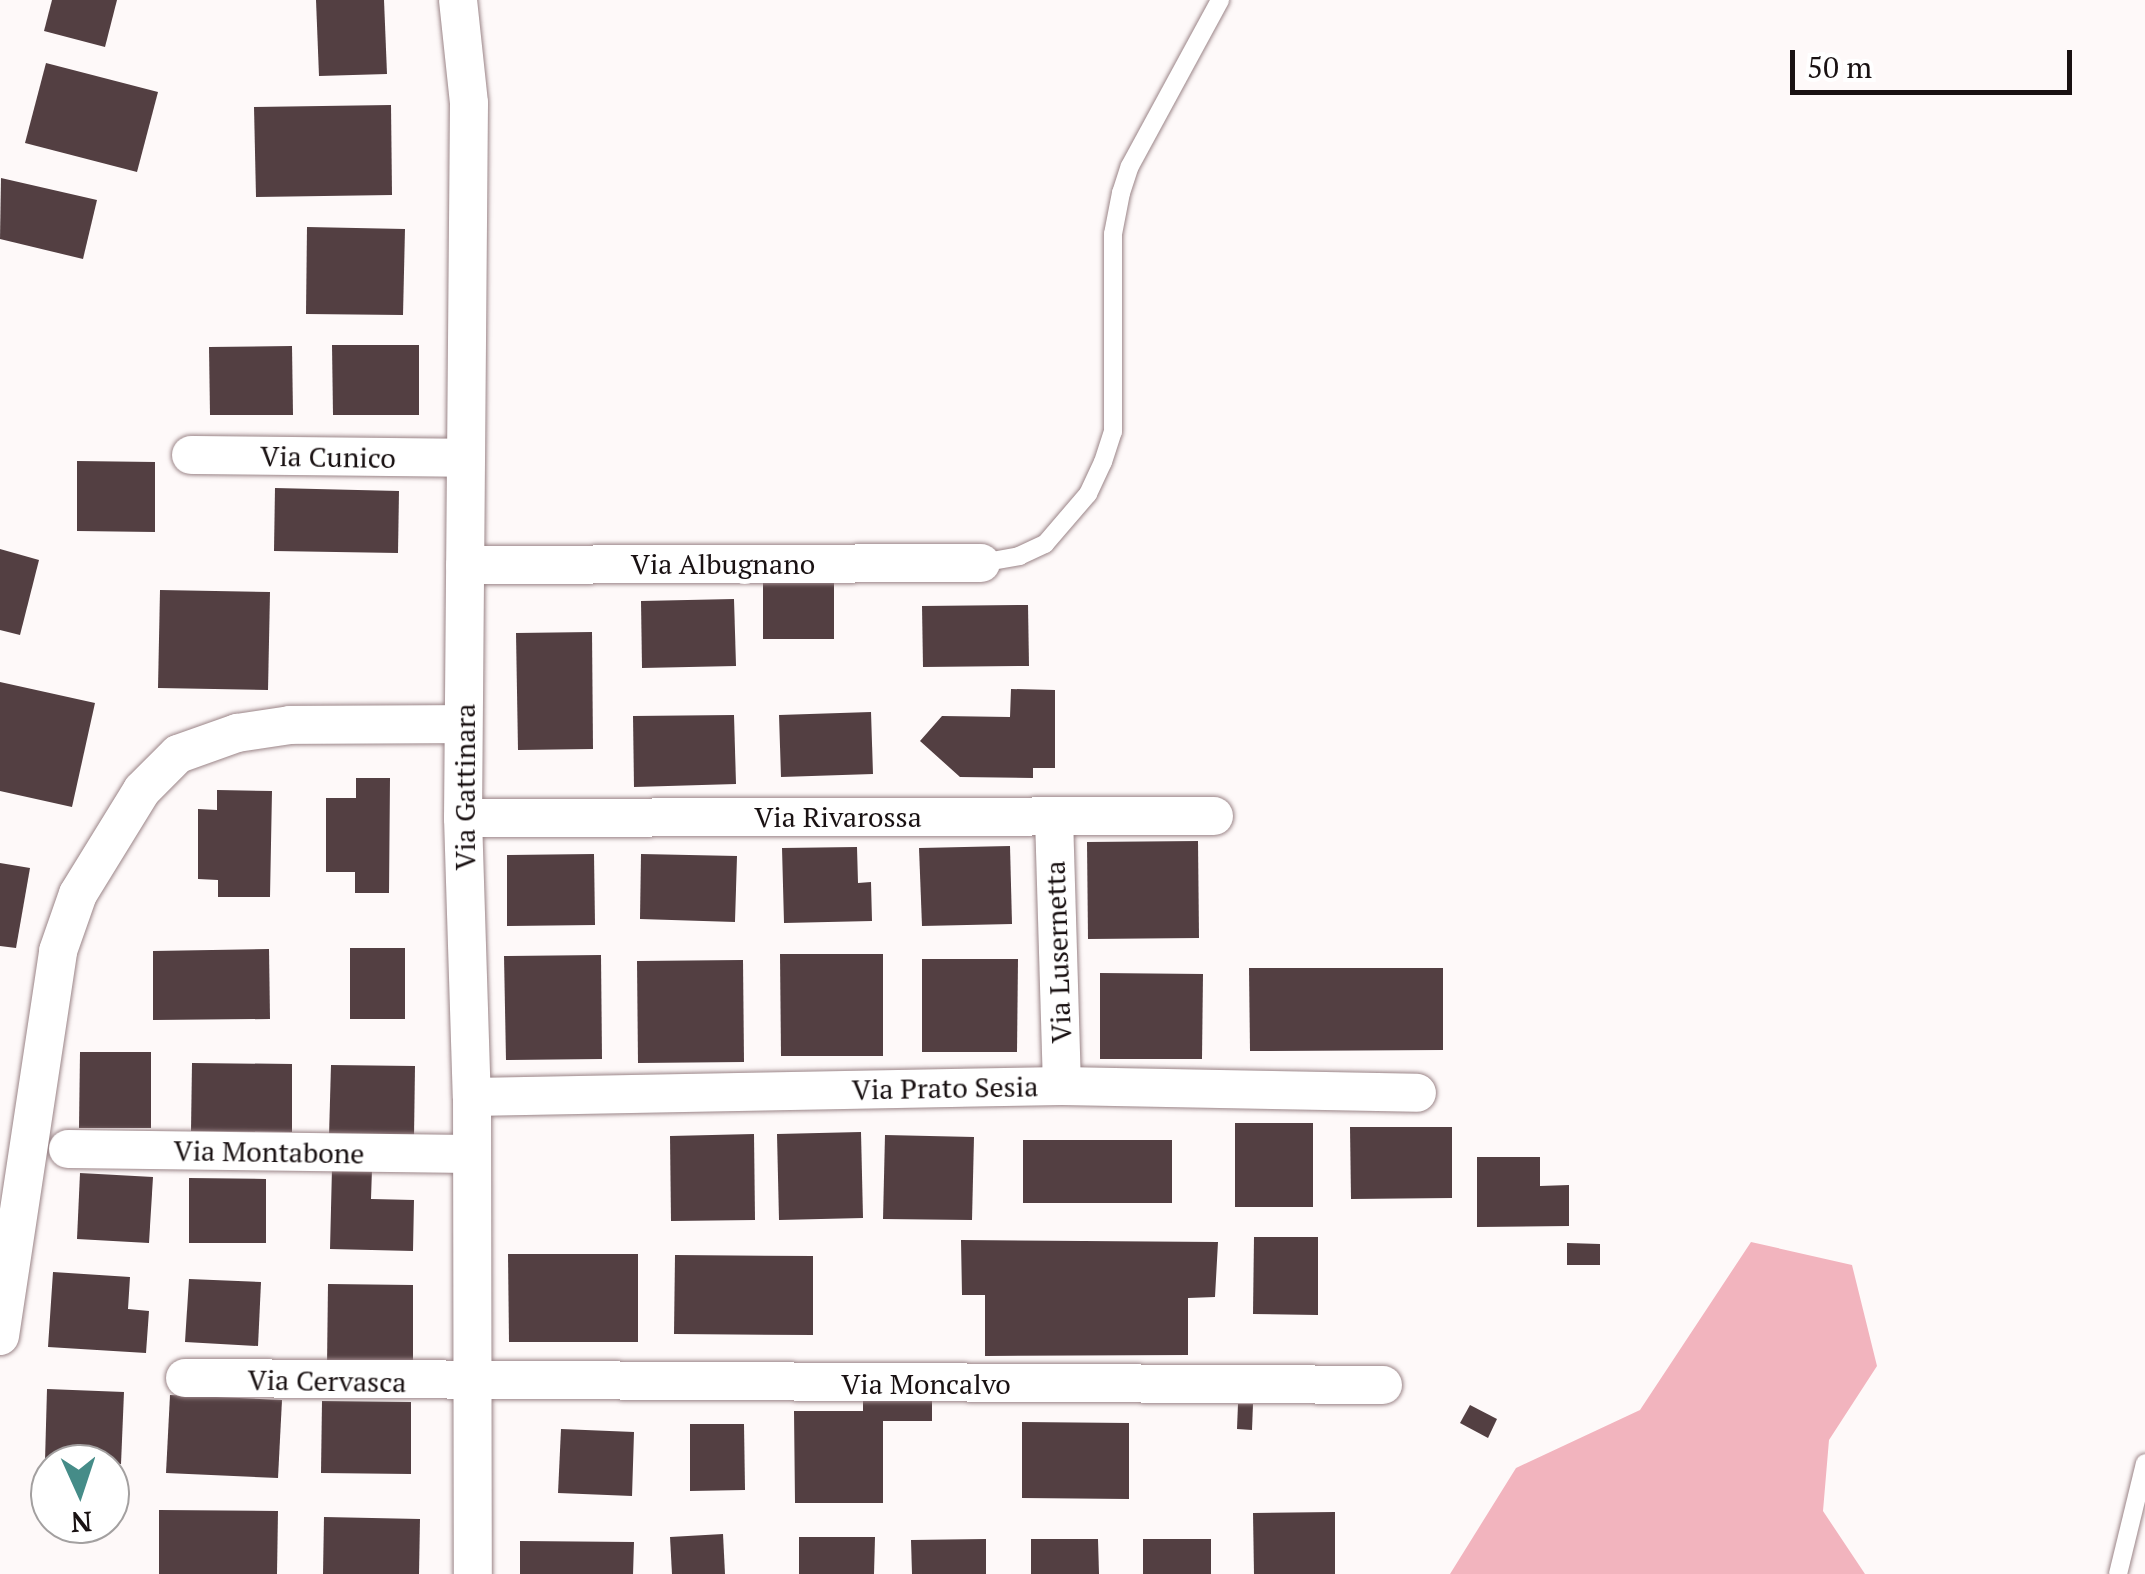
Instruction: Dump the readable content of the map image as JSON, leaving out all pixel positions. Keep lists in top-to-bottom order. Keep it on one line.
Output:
{"streets":{"street":["Via Cunico","Via Albugnano","Via Gattinara","Via Rivarossa","Via Lusernetta","Via Prato Sesia","Via Montabone","Via Cervasca","Via Moncalvo"]},"crossings":[["Via Cunico","Via Gattinara"],["Via Albugnano","Via Gattinara"],["Via Gattinara","Via Rivarossa"],["Via Gattinara","Via Prato Sesia"],["Via Gattinara","Via Montabone"],["Via Gattinara","Via Cervasca"],["Via Gattinara","Via Moncalvo"],["Via Rivarossa","Via Lusernetta"],["Via Lusernetta","Via Prato Sesia"],["Via Cervasca","Via Moncalvo"]],"scale_bar":"50 m","north":"bottom"}
